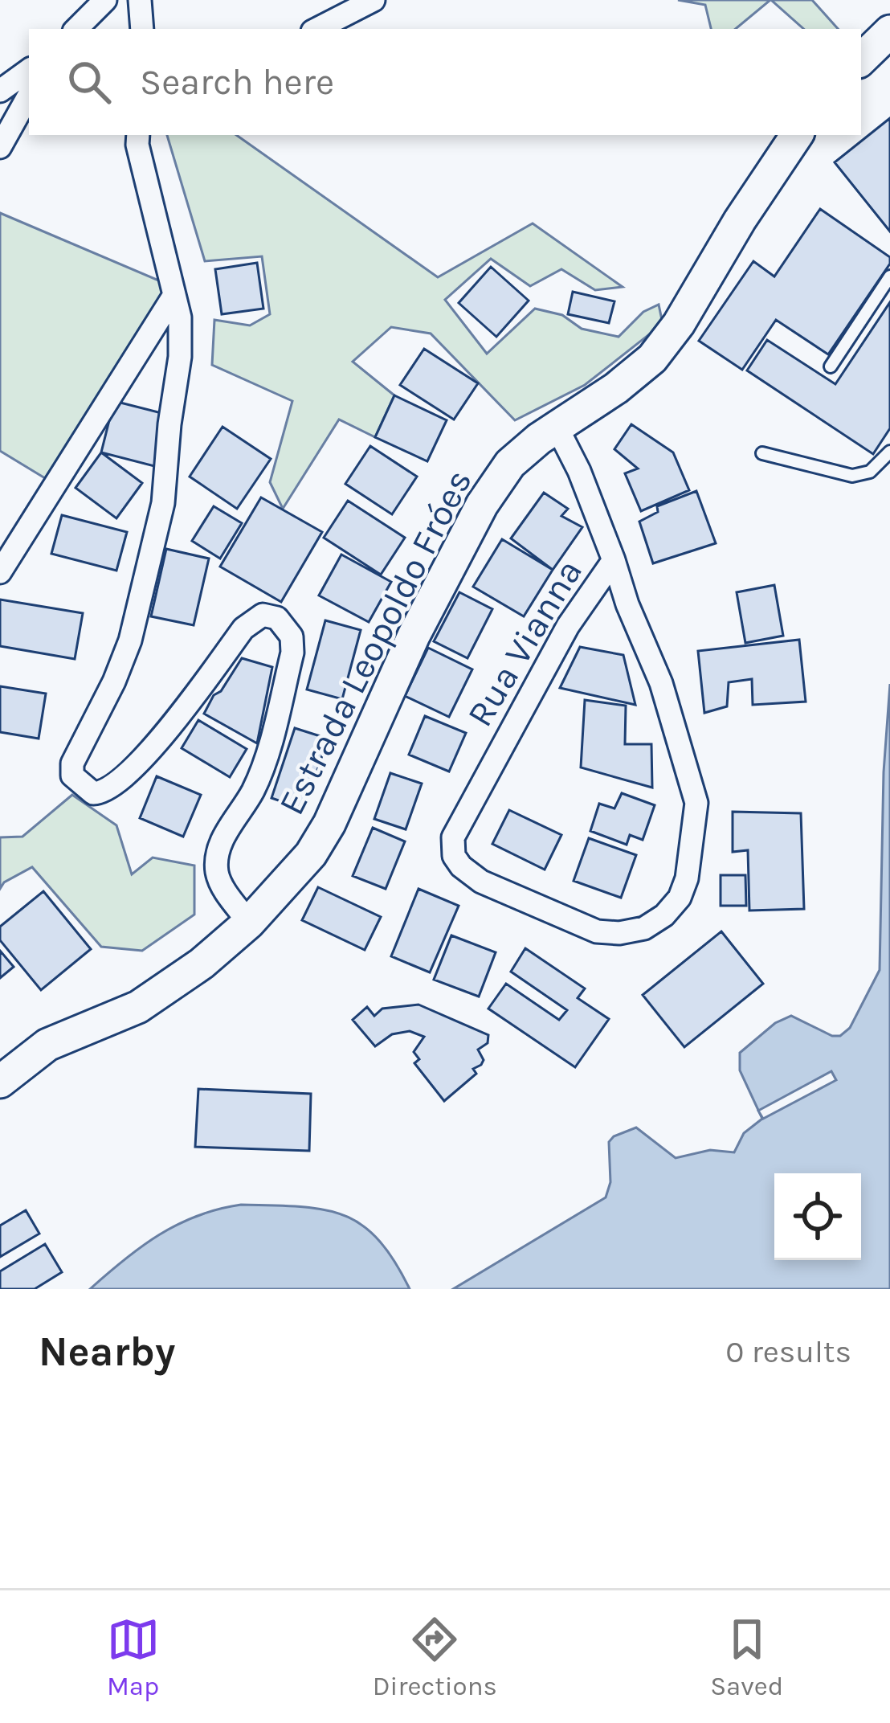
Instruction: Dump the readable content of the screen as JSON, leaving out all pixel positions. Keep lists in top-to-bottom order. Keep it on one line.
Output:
{"streets":{"street":["Estrada Leopoldo Fróes","Rua Vianna"]},"crossings":[["Estrada Leopoldo Fróes","Rua Vianna"]],"page":{"search":"Search here","heading":["Nearby","0 results"],"nav":["Map","Directions","Saved"]}}
